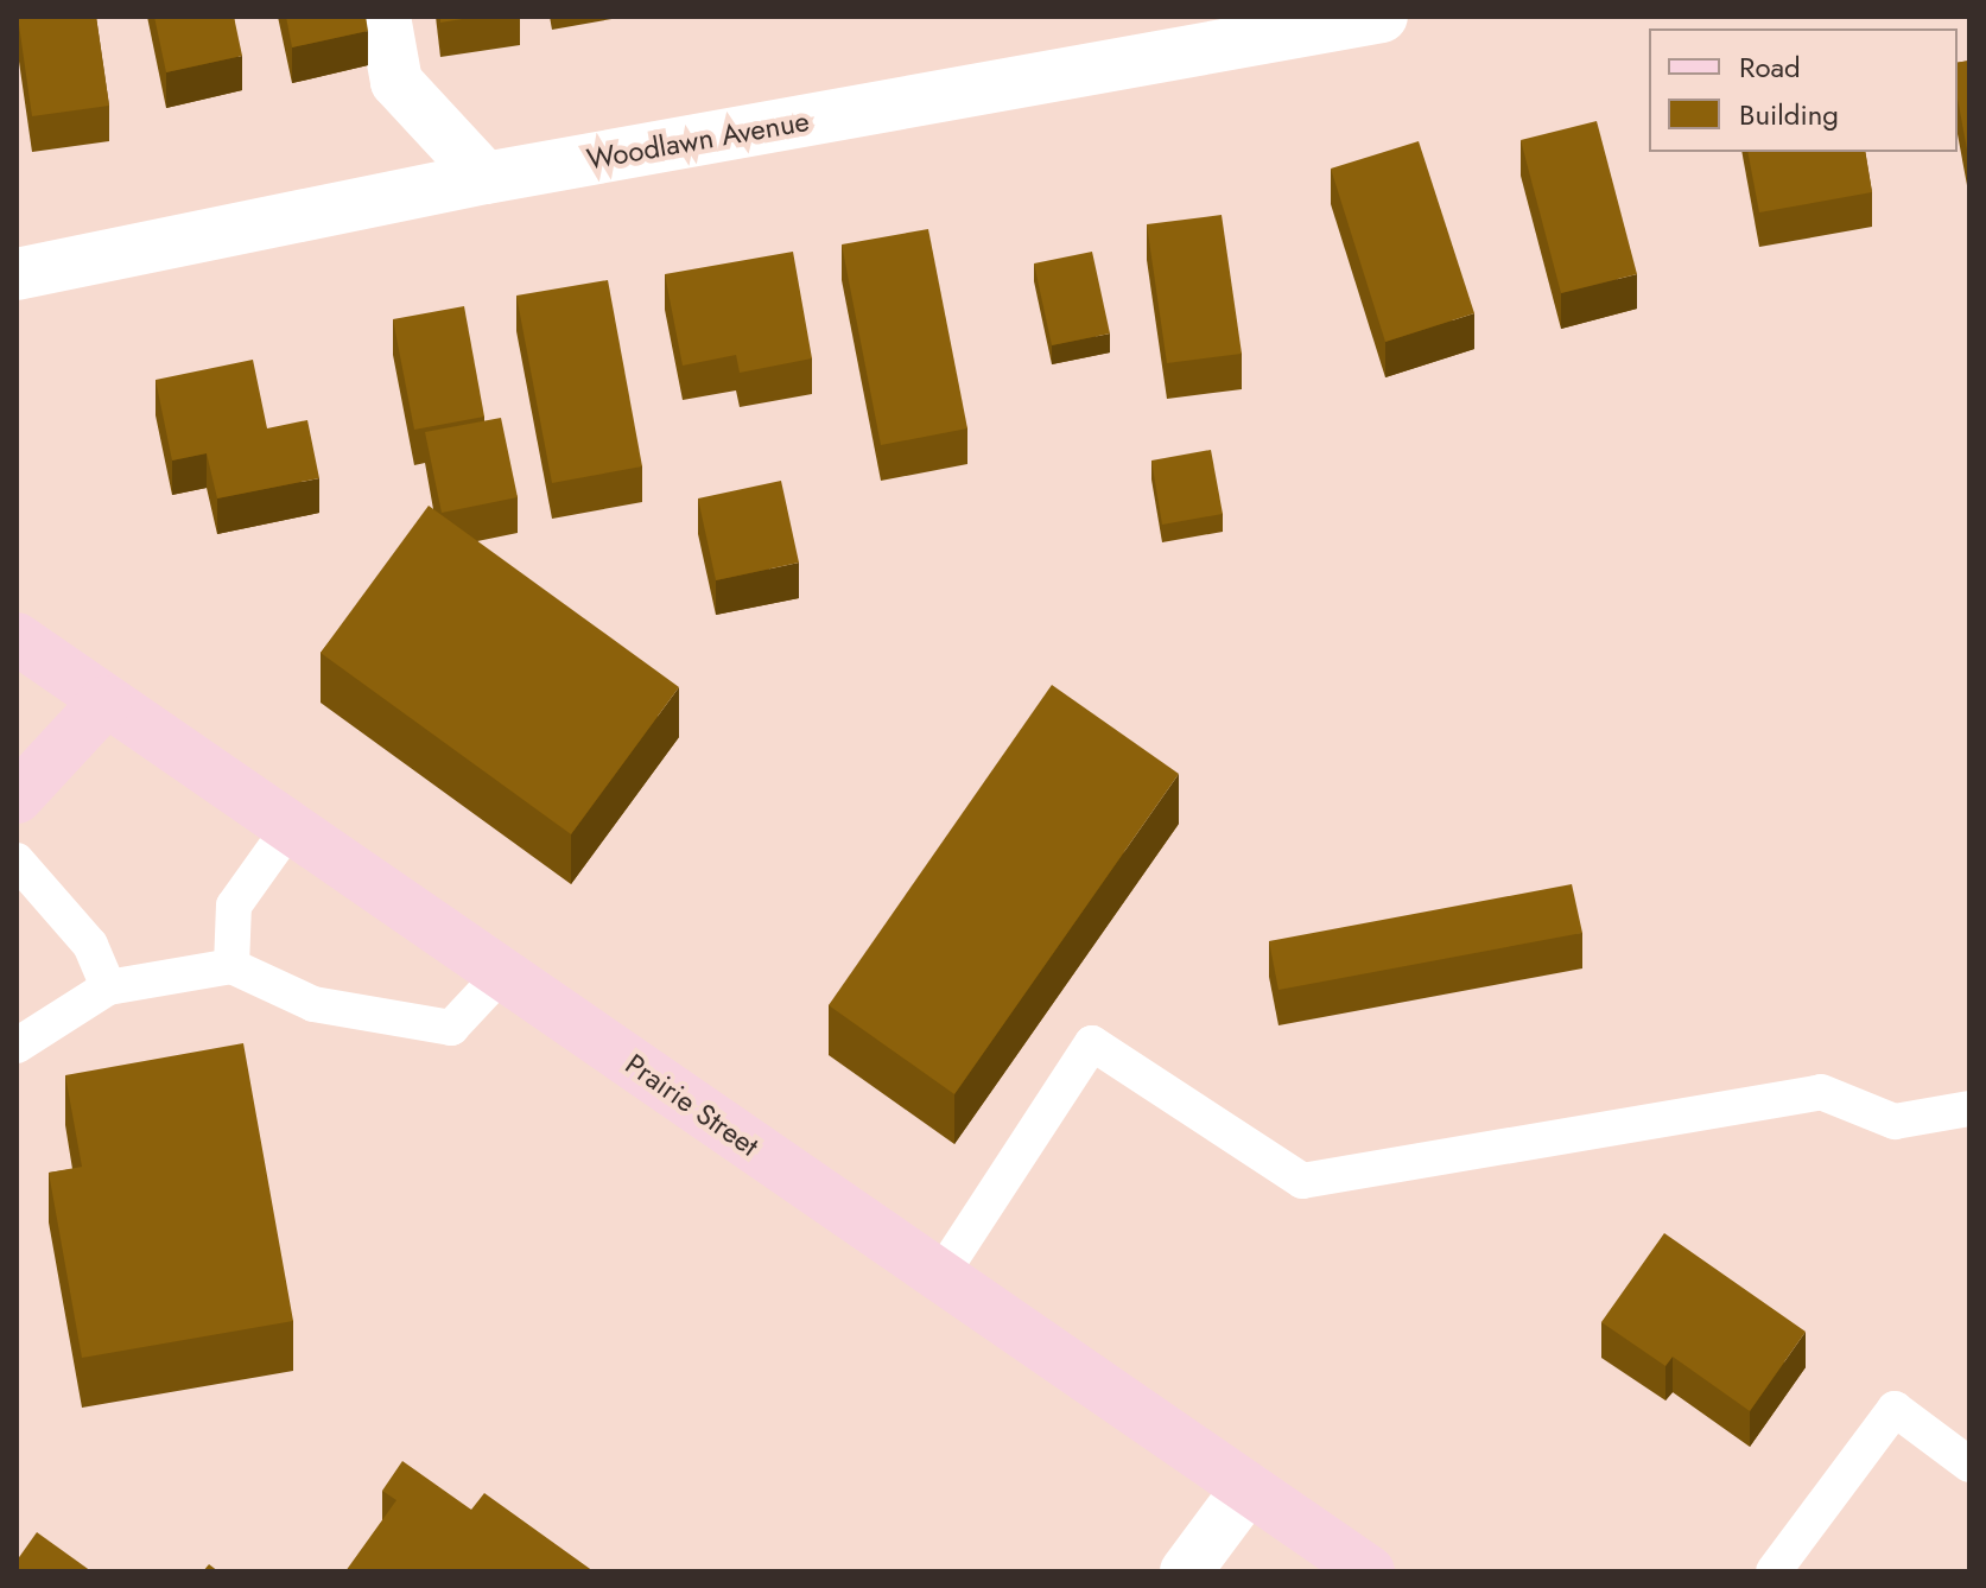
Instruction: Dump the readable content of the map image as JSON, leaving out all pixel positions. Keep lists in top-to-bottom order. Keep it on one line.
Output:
{"streets":{"street":["Woodlawn Avenue","Prairie Street"]},"legend":["Road","Building"]}
